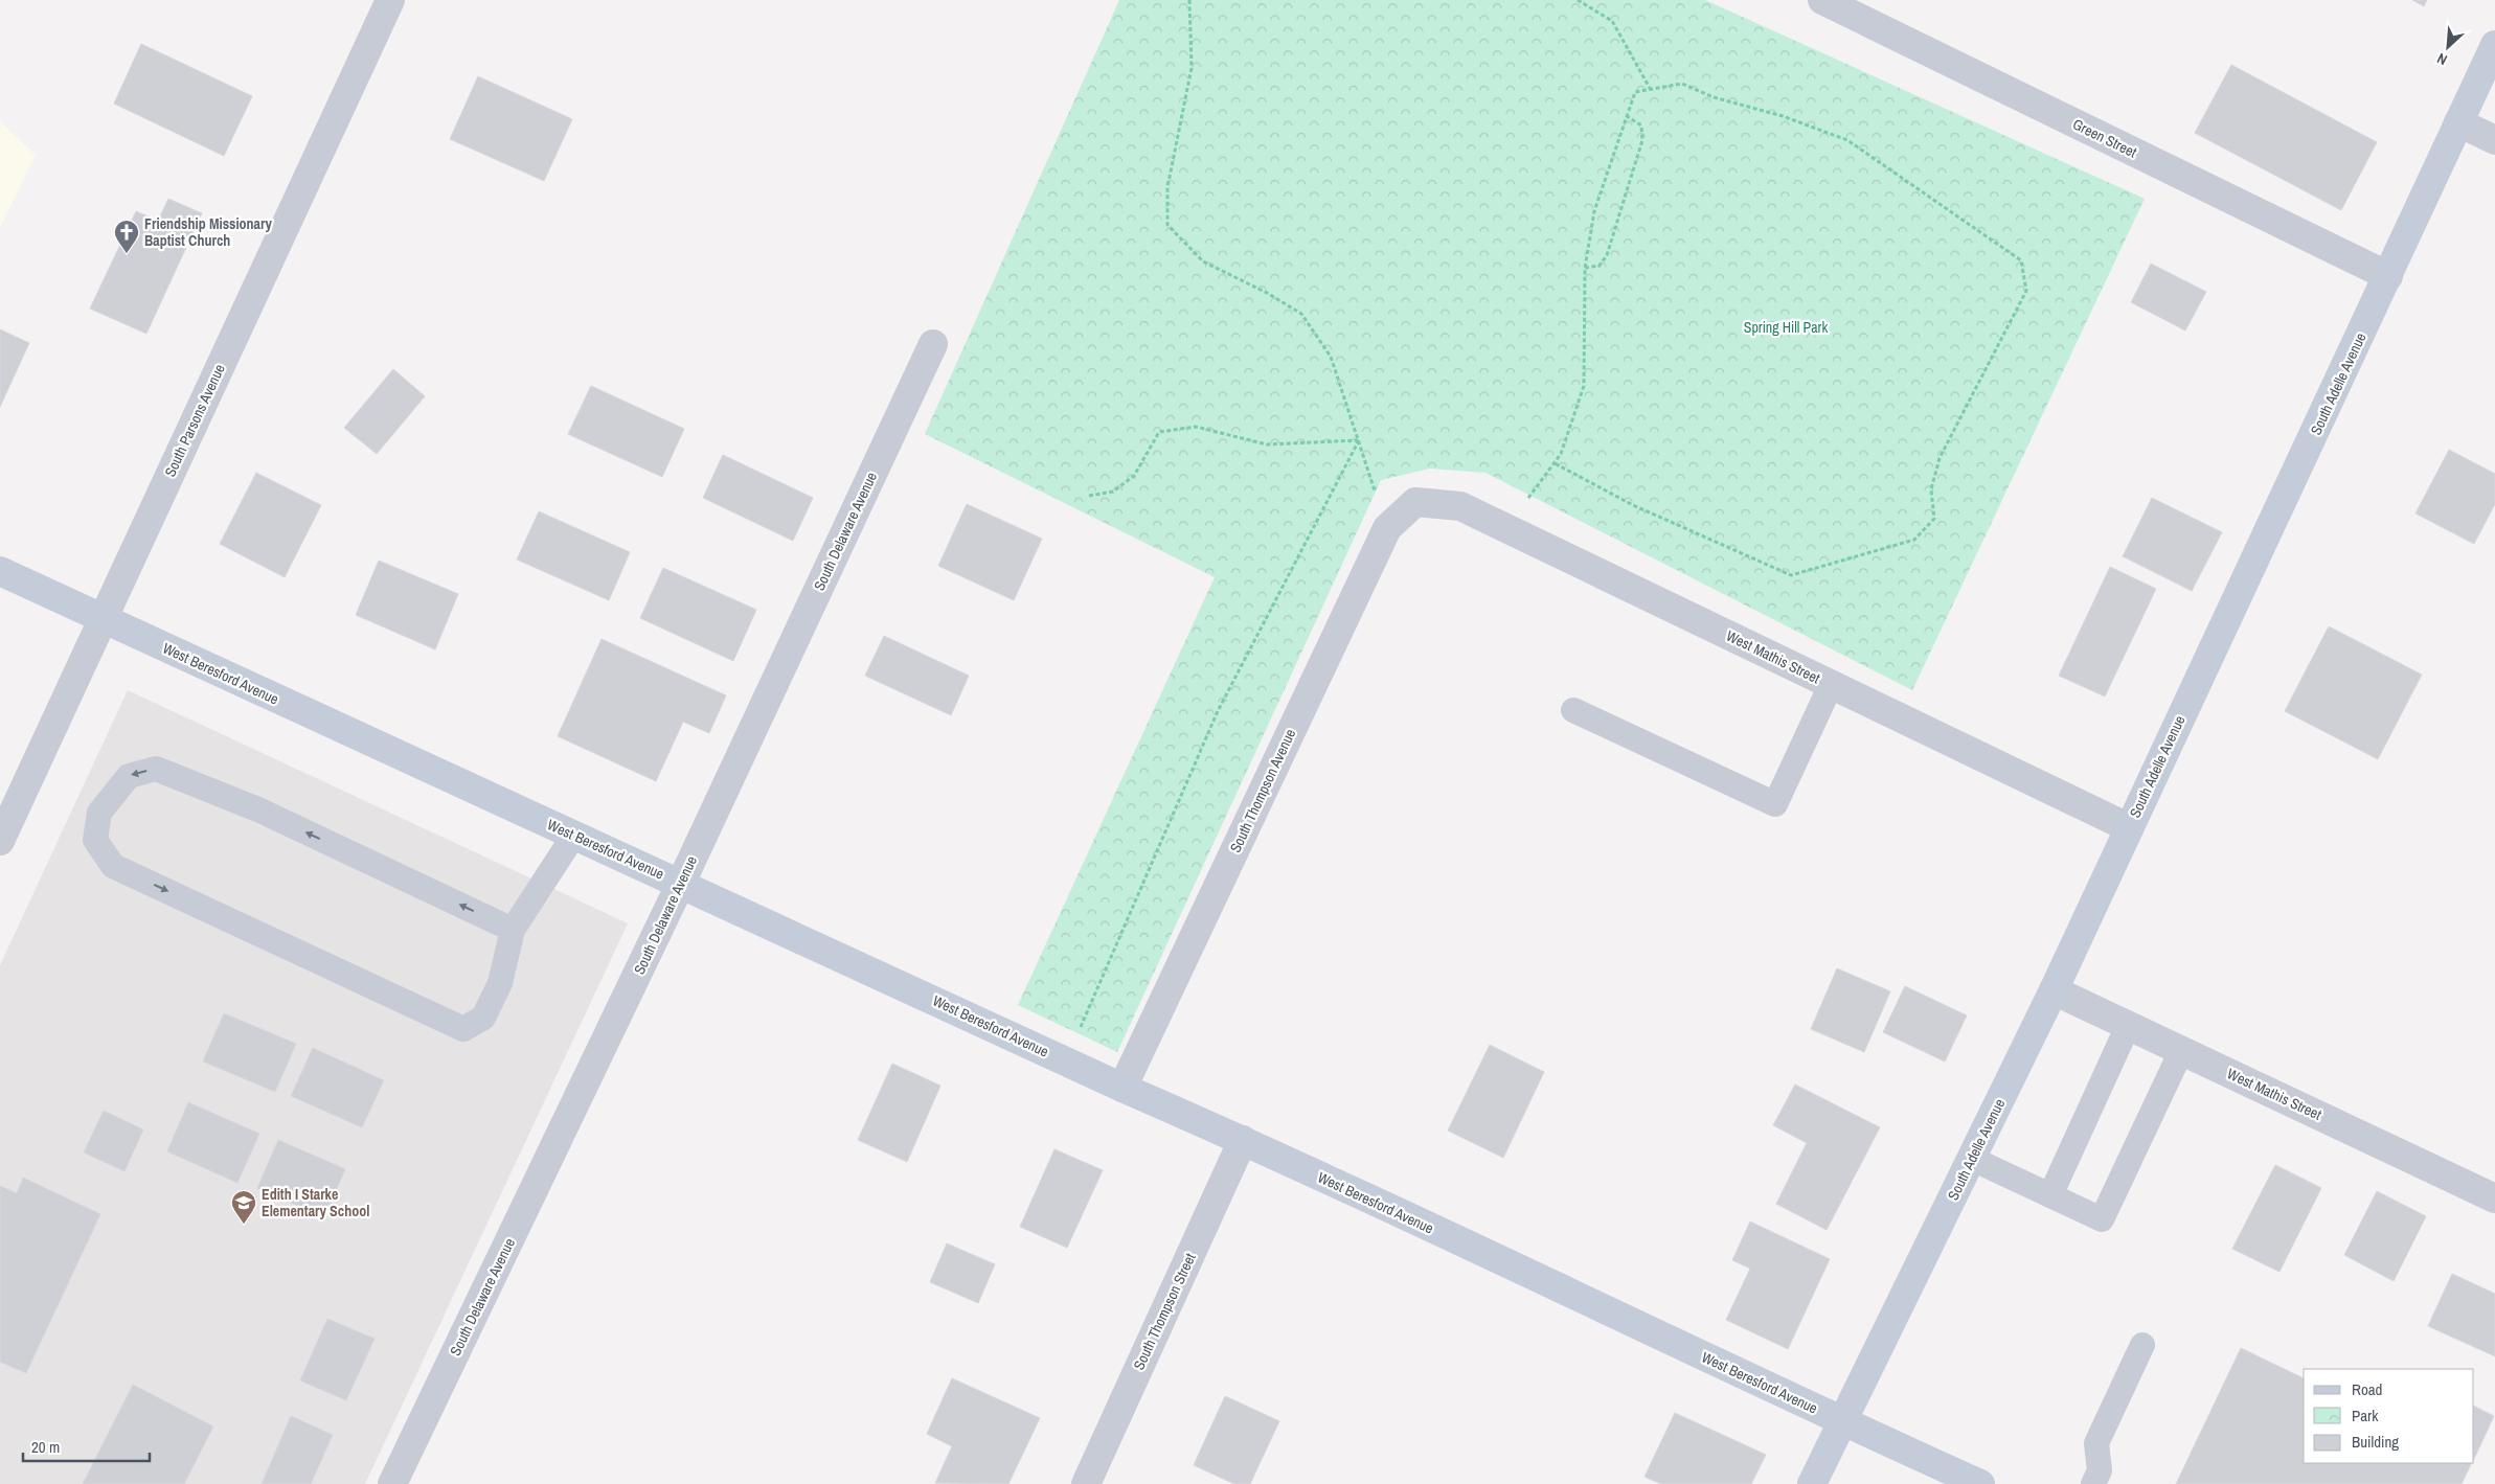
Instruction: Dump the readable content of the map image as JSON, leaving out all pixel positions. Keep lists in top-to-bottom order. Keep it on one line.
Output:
{"streets":{"street":["Green Street","South Adelle Avenue","South Parsons Avenue","South Delaware Avenue","West Mathis Street","West Beresford Avenue","South Thompson Avenue","South Thompson Street"]},"crossings":[["Green Street","South Adelle Avenue"],["South Adelle Avenue","West Mathis Street"],["South Adelle Avenue","West Beresford Avenue"],["South Parsons Avenue","West Beresford Avenue"],["South Delaware Avenue","West Beresford Avenue"],["West Mathis Street","South Thompson Avenue"],["West Beresford Avenue","South Thompson Avenue"],["West Beresford Avenue","South Thompson Street"]],"parks":["Spring Hill Park"],"places":{"church":["Friendship Missionary Baptist Church"],"school or university":["Edith I Starke Elementary School"]},"legend":["Road","Park","Building"],"scale_bar":"20 m","north":"bottom left"}
